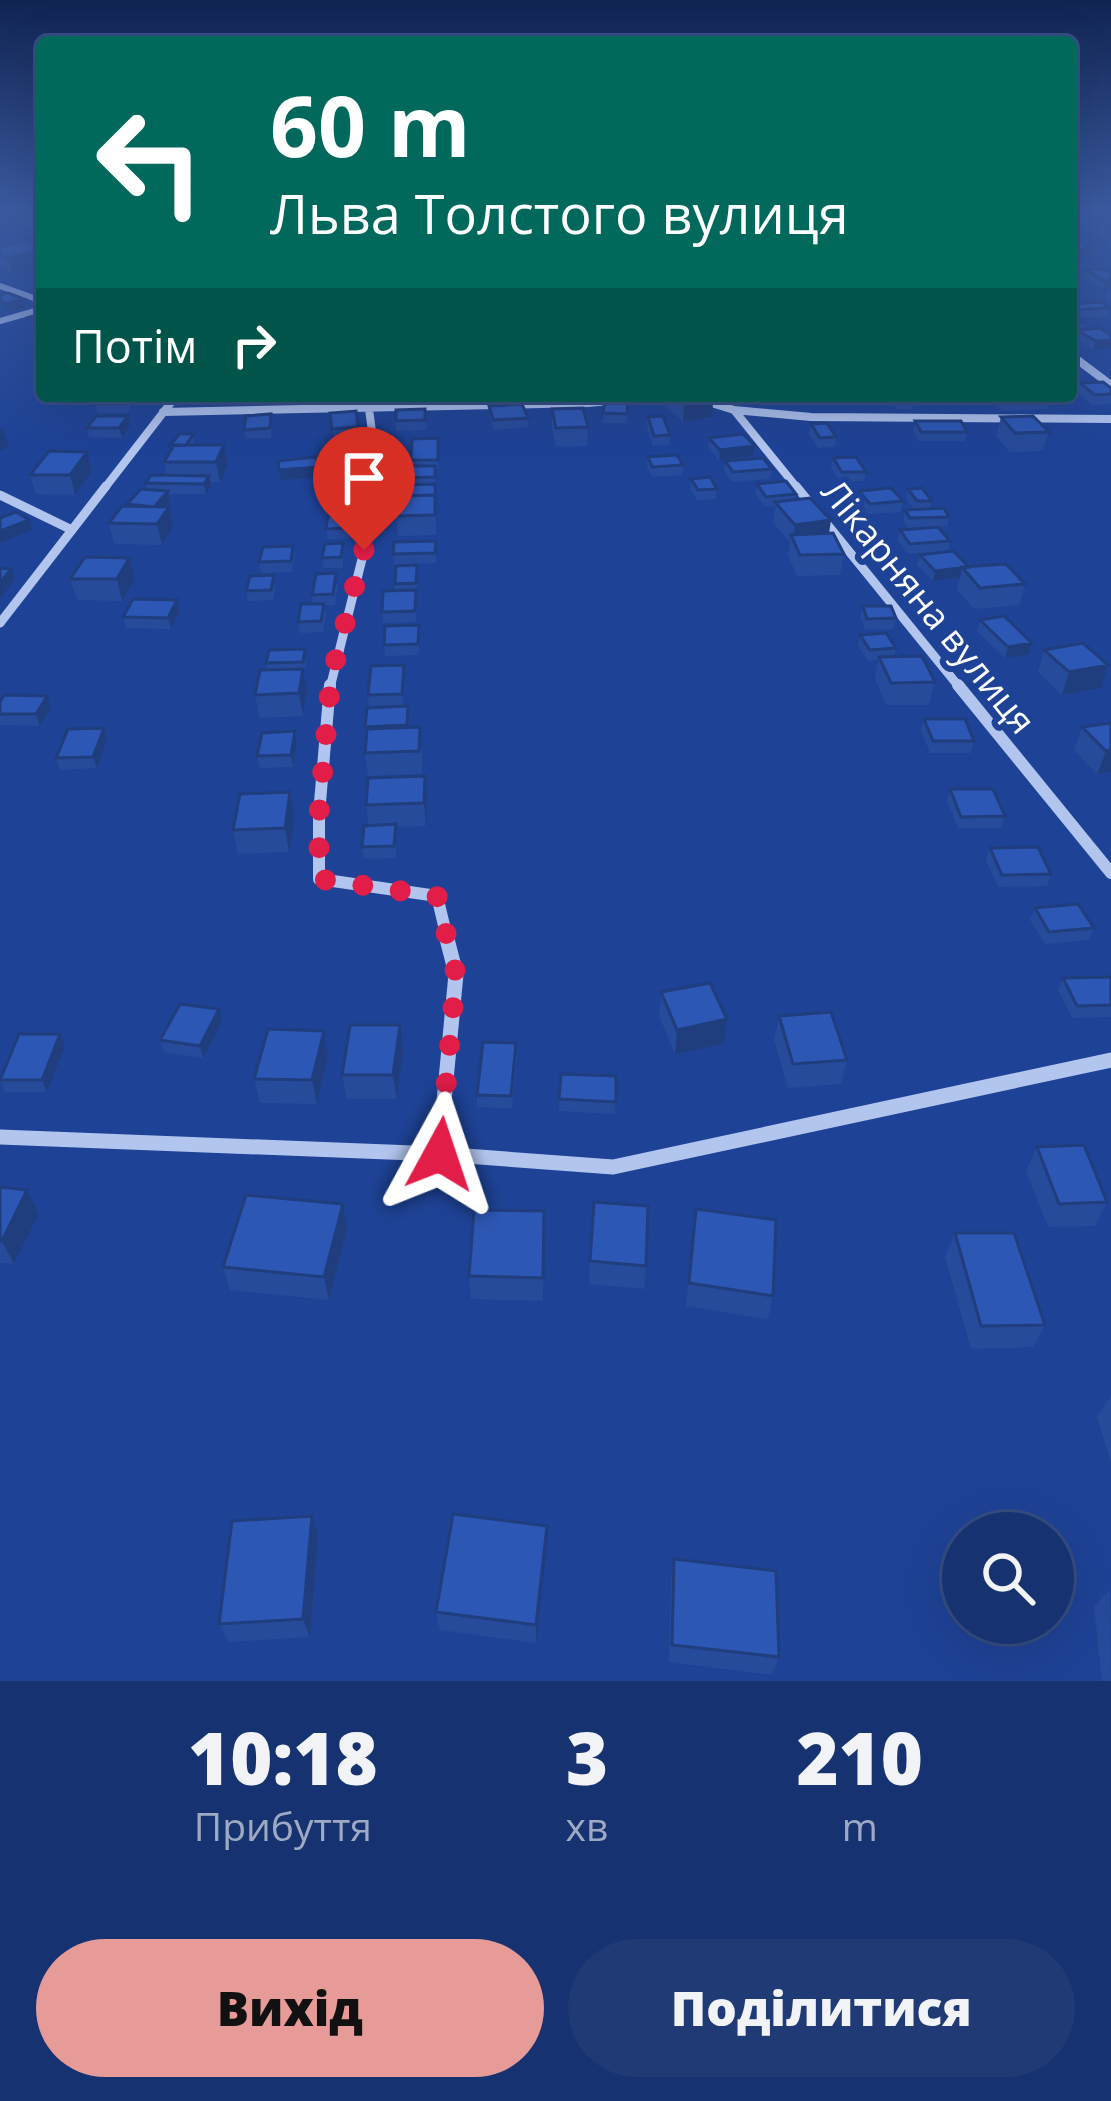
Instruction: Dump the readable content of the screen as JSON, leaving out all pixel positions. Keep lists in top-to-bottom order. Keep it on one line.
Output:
{"streets":{"street":["Лікарняна вулиця"]},"page":{"turn":["60 m","Льва Толстого вулиця"],"then":"Потім","eta":["10:18","Прибуття","3","хв","210","m"],"buttons":["Вихід","Поділитися"]}}
